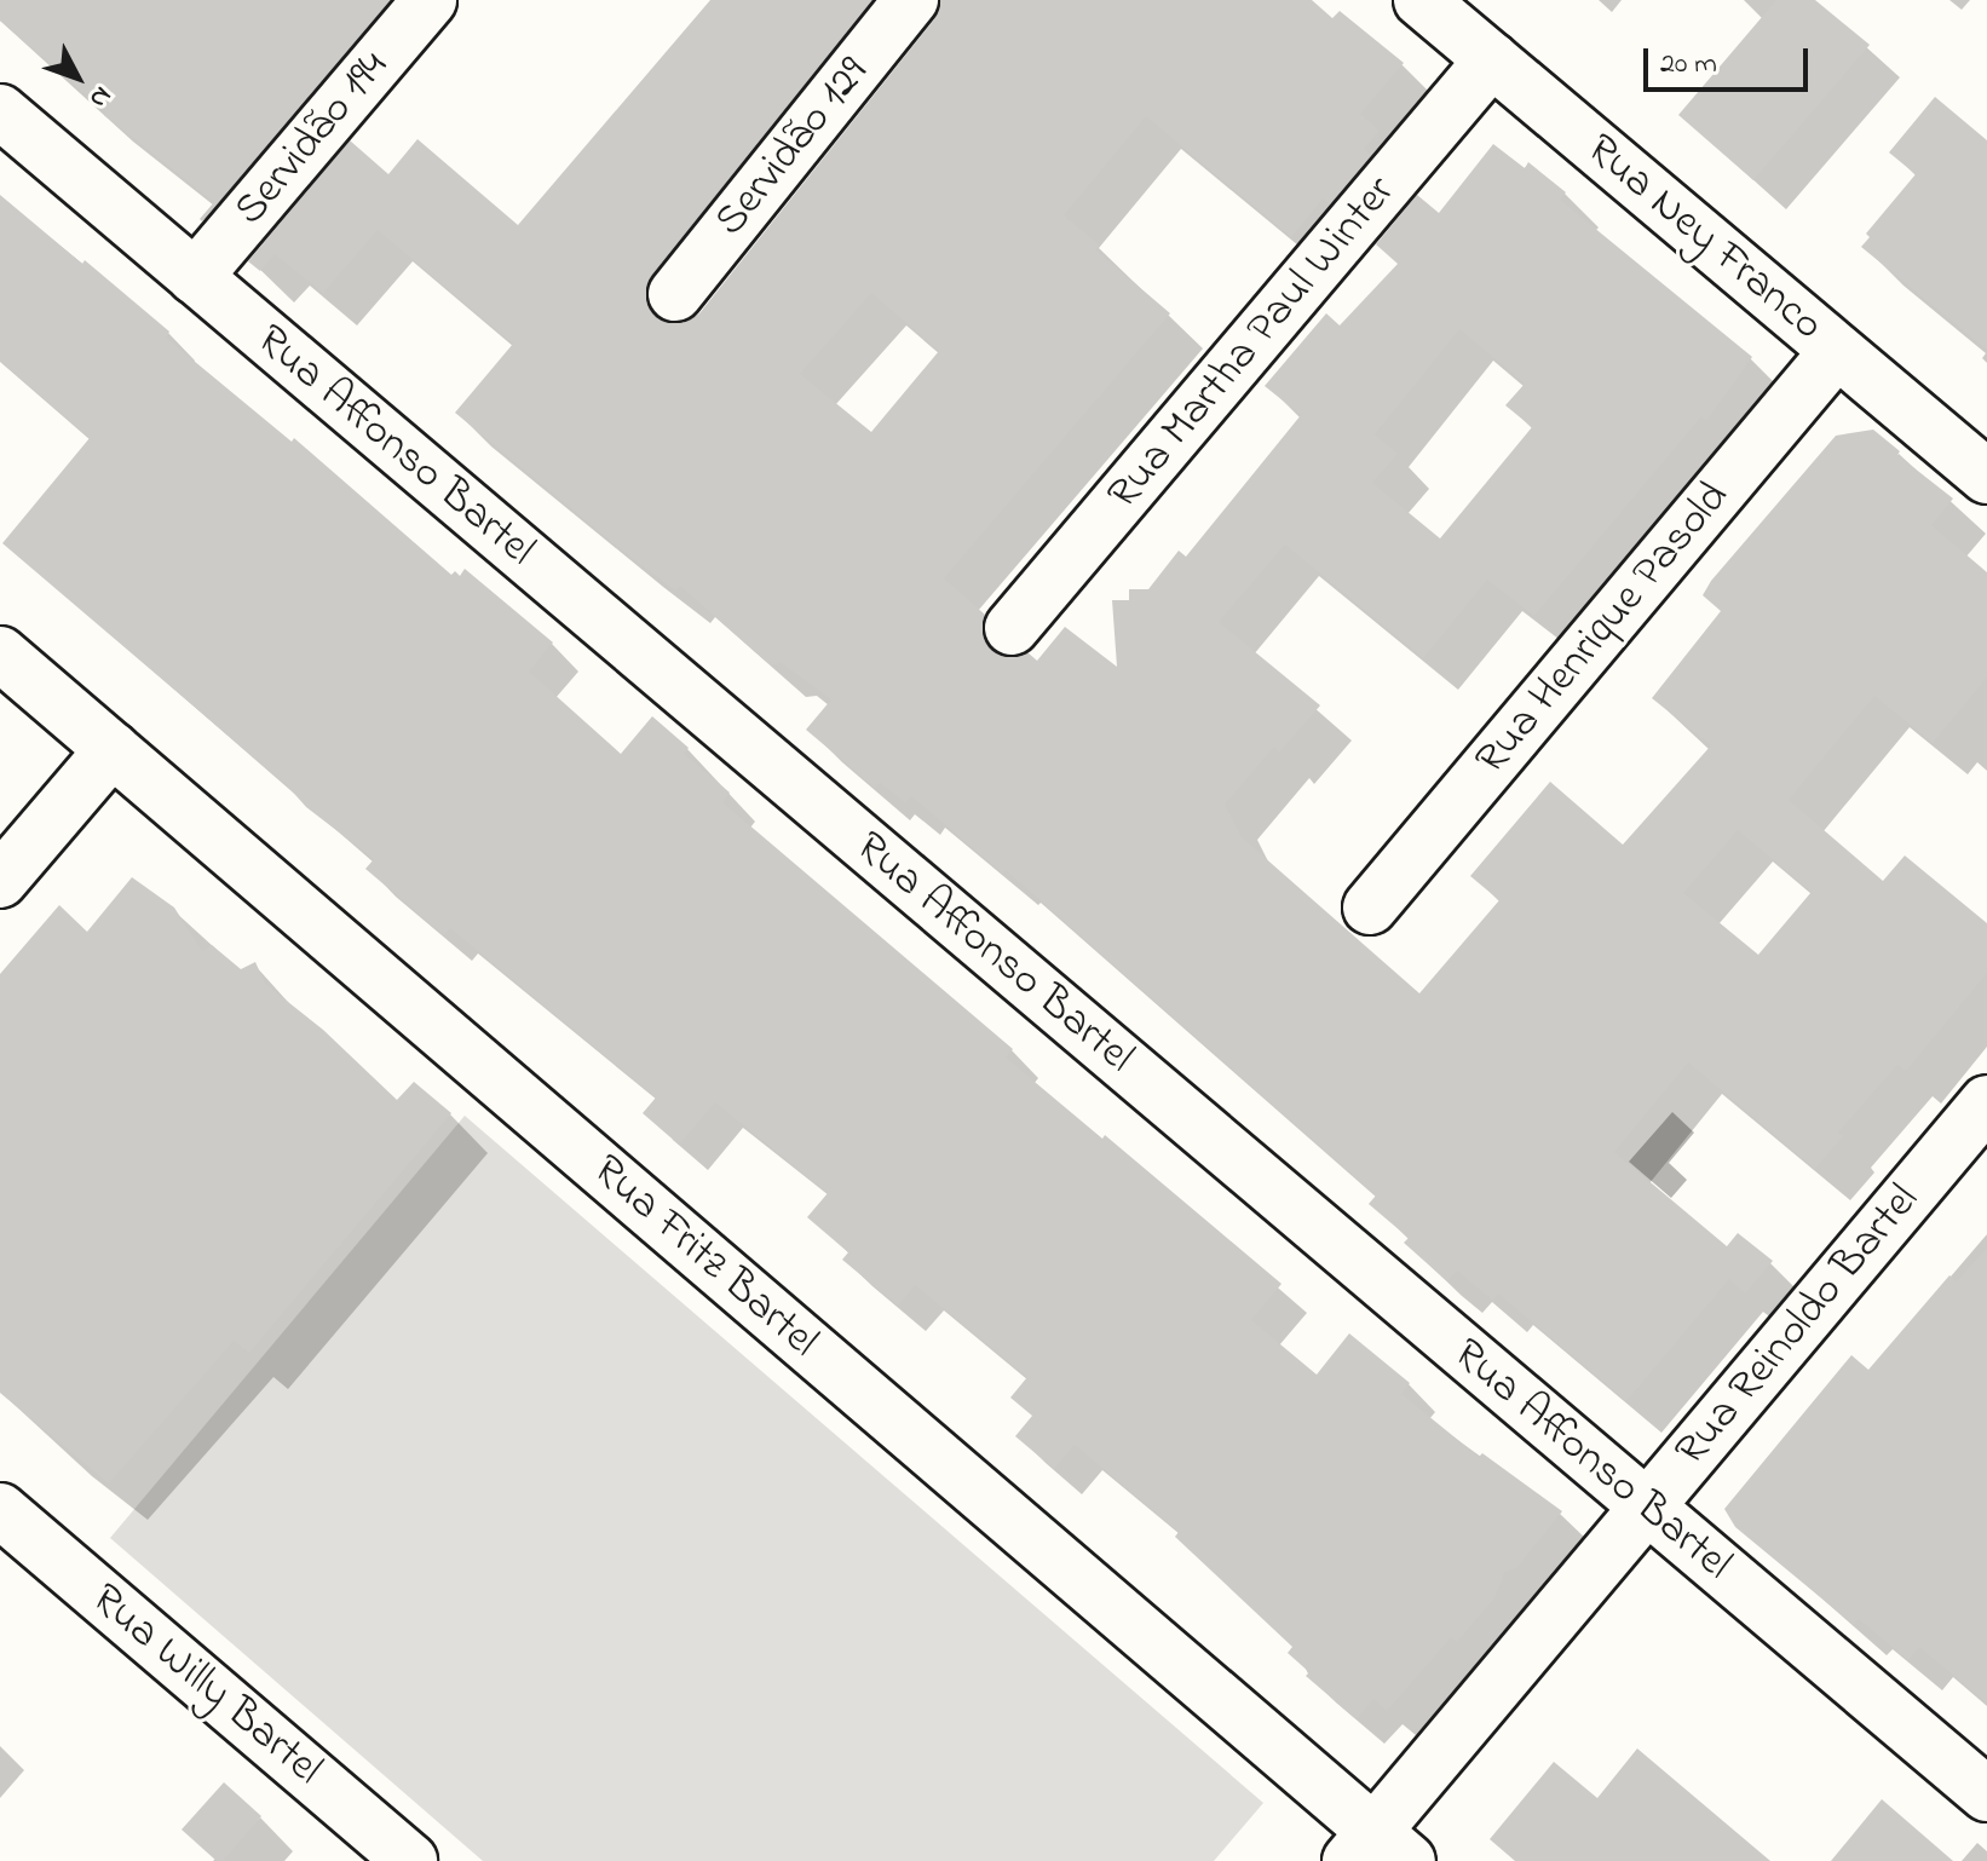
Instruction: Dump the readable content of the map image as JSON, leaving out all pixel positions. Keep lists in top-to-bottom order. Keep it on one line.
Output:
{"streets":{"street":["Servidão 194","Servidão 129","Rua Ney Franco","Rua Martha Paul Winter","Rua Affonso Bartel","Rua Henrique Pasold","Rua Fritz Bartel","Rua Reinoldo Bartel","Rua Willy Bartel"]},"crossings":[["Servidão 194","Rua Affonso Bartel"],["Rua Ney Franco","Rua Martha Paul Winter"],["Rua Ney Franco","Rua Henrique Pasold"],["Rua Affonso Bartel","Rua Reinoldo Bartel"],["Rua Fritz Bartel","Rua Reinoldo Bartel"]],"scale_bar":"20 m","north":"bottom right"}
